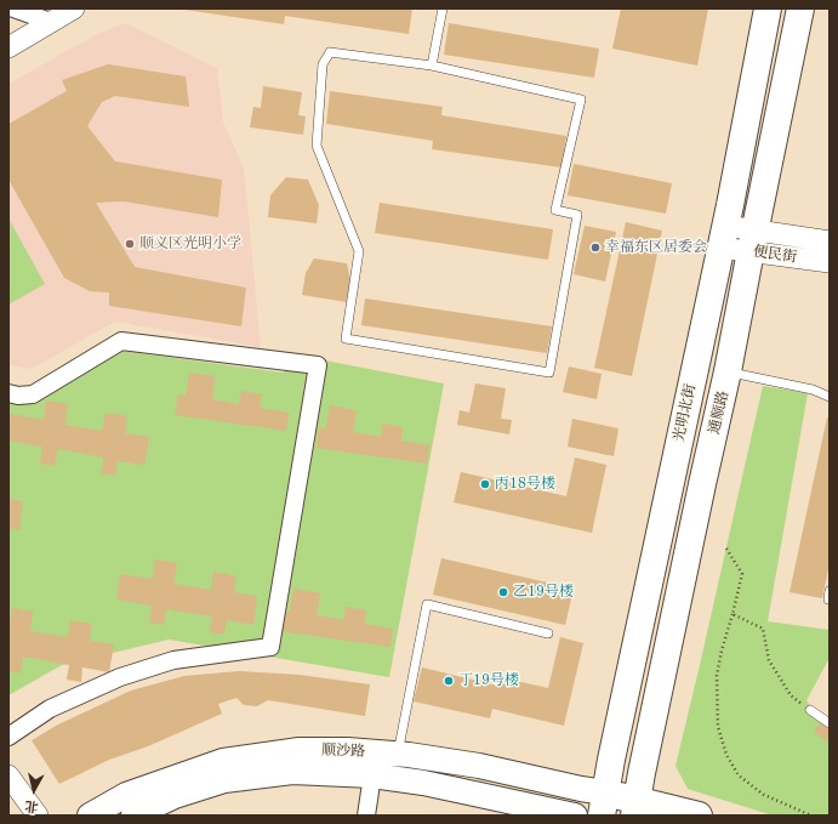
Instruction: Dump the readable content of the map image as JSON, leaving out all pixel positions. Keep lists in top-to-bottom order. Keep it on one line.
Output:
{"streets":{"main road":["光明北街","通顺路","顺沙路"],"street":["便民街"]},"crossings":[["便民街","光明北街"],["便民街","通顺路"],["光明北街","顺沙路"]],"places":["顺义区光明小学","幸福东区居委会","丙18号楼","乙19号楼","丁19号楼"],"north":"bottom"}
